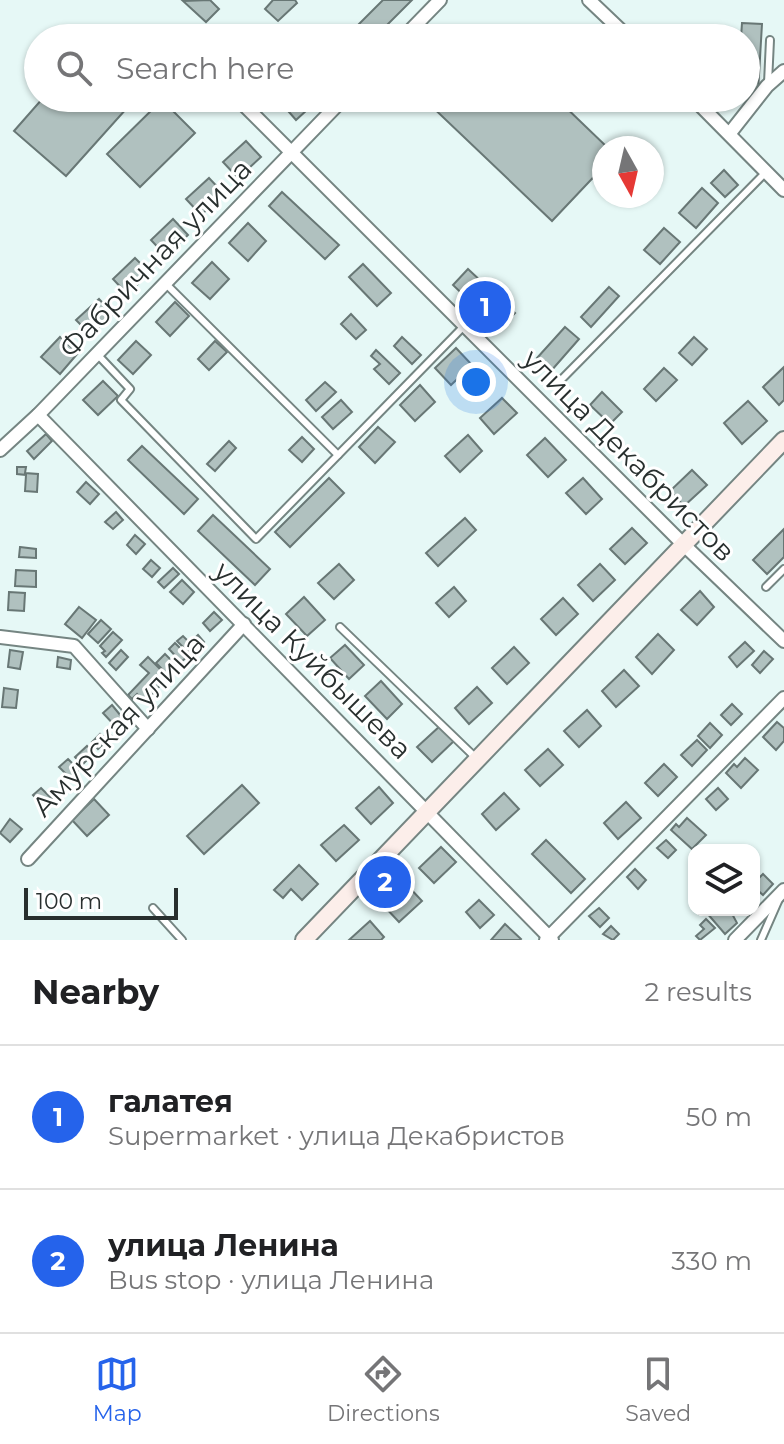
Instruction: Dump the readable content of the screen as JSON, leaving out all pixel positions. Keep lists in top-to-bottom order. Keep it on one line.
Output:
{"streets":{"street":["Фабричная улица","улица Декабристов","улица Куйбышева","Амурская улица"]},"crossings":[["Фабричная улица","улица Декабристов"],["Фабричная улица","улица Куйбышева"],["улица Куйбышева","Амурская улица"]],"scale_bar":"100 m","north":"bottom","page":{"search":"Search here","pins":["1","2"],"scale":"100 m","heading":["Nearby","2 results"],"list":[{"mark":"1","name":"галатея","note":"Supermarket · улица Декабристов","value":"50 m"},{"mark":"2","name":"улица Ленина","note":"Bus stop · улица Ленина","value":"330 m"}],"nav":["Map","Directions","Saved"]}}
